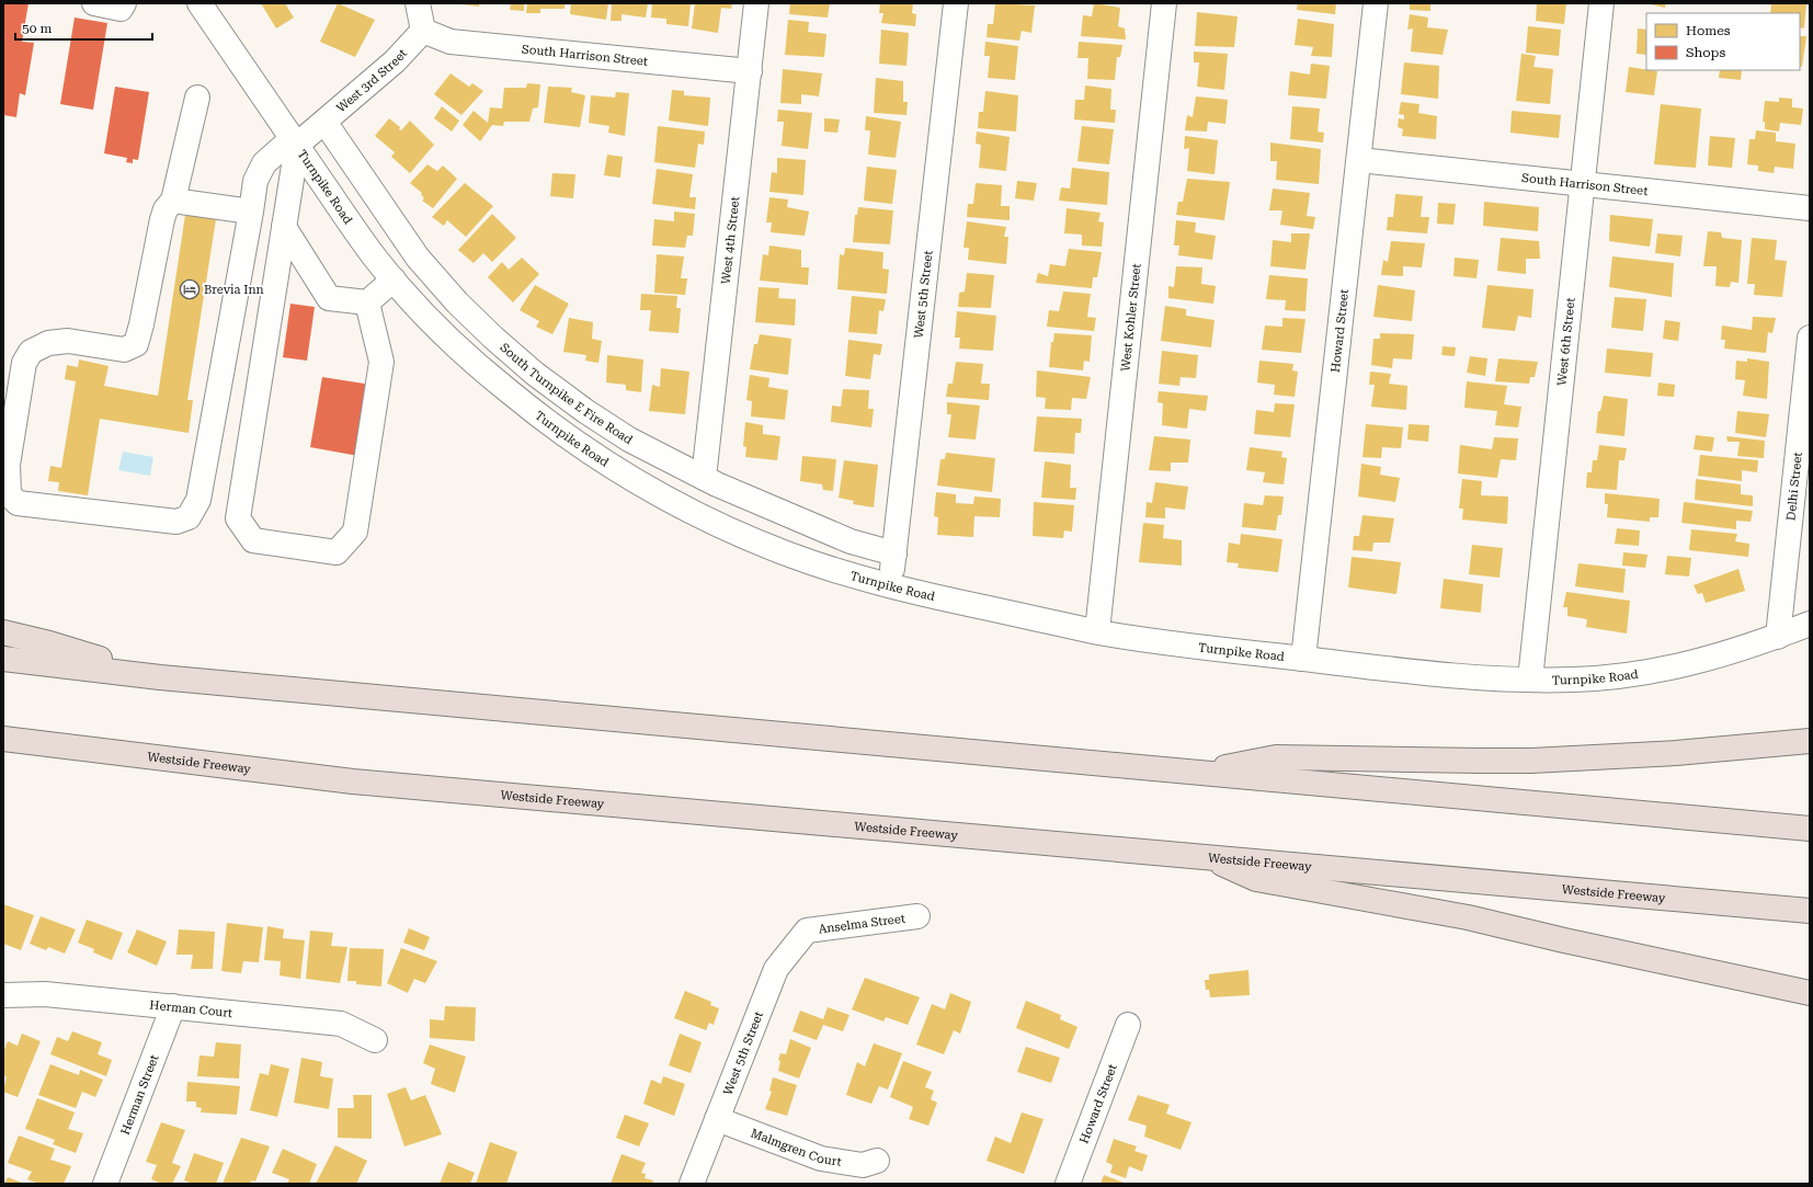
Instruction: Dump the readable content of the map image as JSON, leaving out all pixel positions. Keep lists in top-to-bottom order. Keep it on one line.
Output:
{"streets":{"highway":["Westside Freeway"],"street":["South Harrison Street","West 3rd Street","Turnpike Road","West 4th Street","West 5th Street","West Kohler Street","Howard Street","West 6th Street","South Turnpike E Fire Road","Delhi Street","Anselma Street","Herman Court","Herman Street","Malmgren Court"]},"crossings":[["South Harrison Street","West 3rd Street"],["South Harrison Street","West 4th Street"],["South Harrison Street","Howard Street"],["South Harrison Street","West 6th Street"],["West 3rd Street","Turnpike Road"],["West 3rd Street","South Turnpike E Fire Road"],["Turnpike Road","West 5th Street"],["Turnpike Road","West Kohler Street"],["Turnpike Road","Howard Street"],["Turnpike Road","West 6th Street"],["Turnpike Road","Delhi Street"],["West 4th Street","South Turnpike E Fire Road"],["West 5th Street","South Turnpike E Fire Road"],["West 5th Street","Anselma Street"],["West 5th Street","Malmgren Court"],["Herman Court","Herman Street"]],"places":{"hotel":["Brevia Inn"]},"legend":["Homes","Shops"],"scale_bar":"50 m"}
